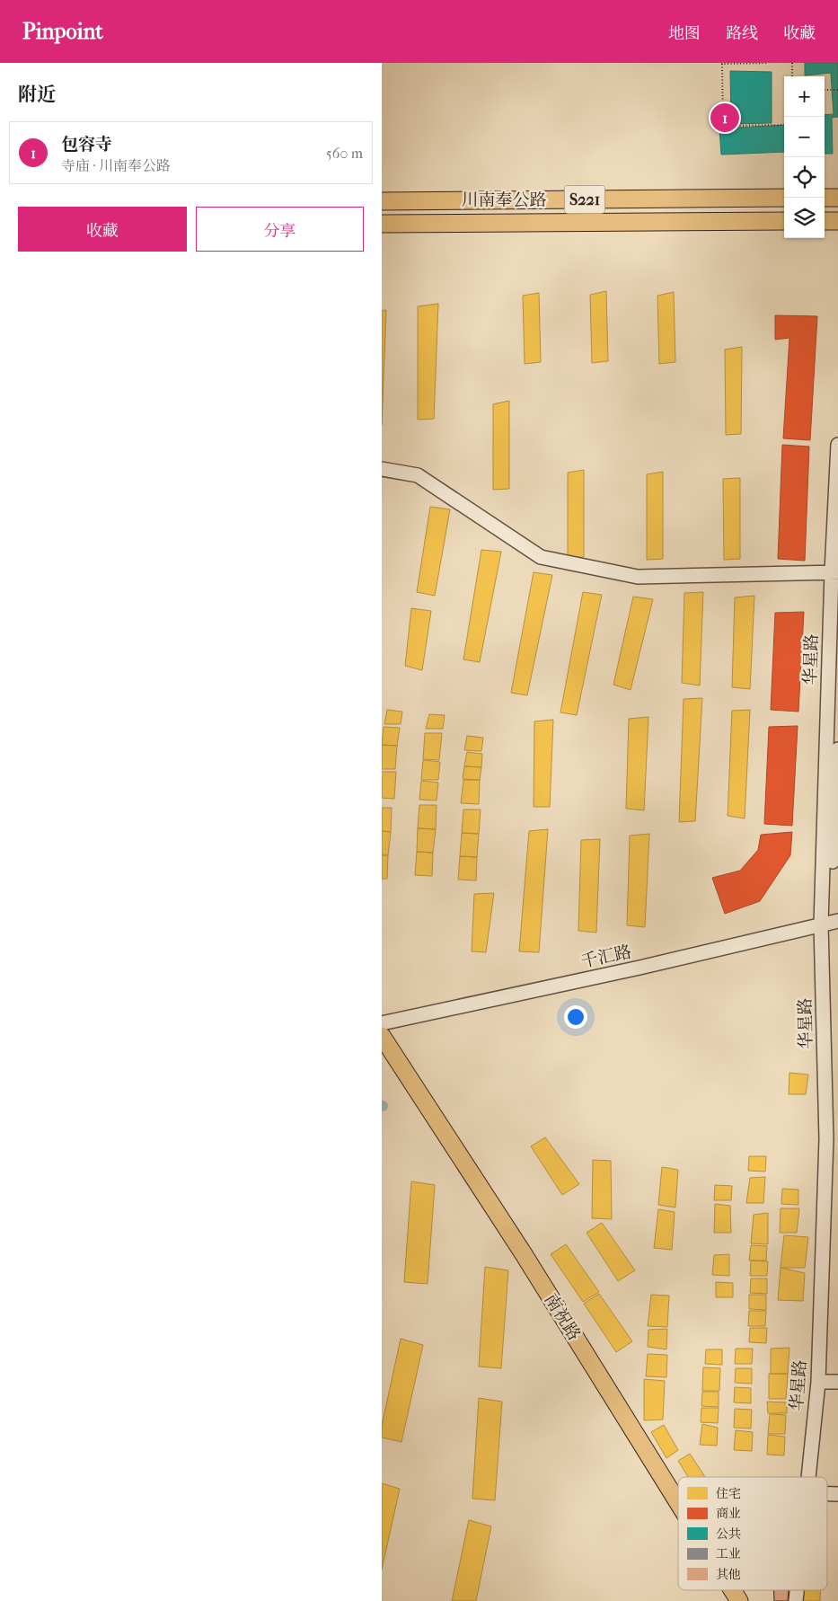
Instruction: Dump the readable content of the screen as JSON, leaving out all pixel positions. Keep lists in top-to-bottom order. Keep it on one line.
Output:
{"streets":{"main road":["S221","川南奉公路","南祝路"],"street":["华星路","千汇路"]},"crossings":[["华星路","千汇路"]],"legend":["住宅","商业","公共","工业","其他"],"page":{"header":"Pinpoint","nav":["地图","路线","收藏"],"heading":"附近","map_buttons":["+","−"],"pins":"1","list":[{"mark":"1","name":"包容寺","note":"寺庙 · 川南奉公路","value":"560 m"}],"buttons":["收藏","分享"]}}
